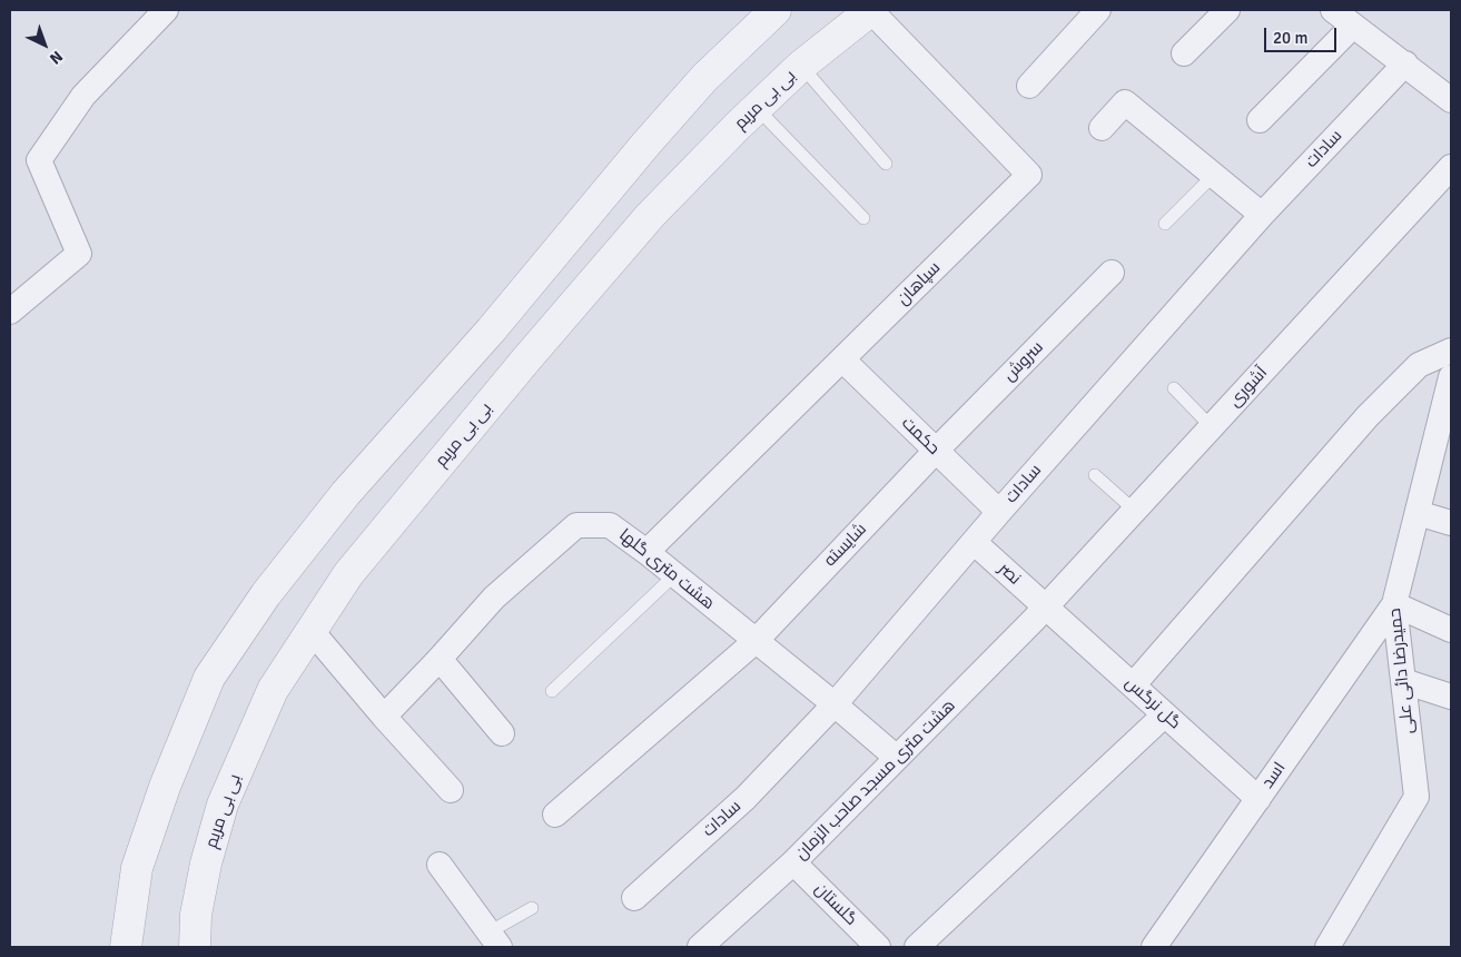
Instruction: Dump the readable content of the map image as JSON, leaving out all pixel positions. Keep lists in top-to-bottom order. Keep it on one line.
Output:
{"streets":{"street":["بی بی مریم","سادات","سپاهان","سروش","آشوری","حکمت","شایسته","هشت متری گلها","نصر","حمیدرضا دائی علی","گل نرگس","اسد","هشت متری مسجد صاحب الزمان","گلستان"]},"crossings":[["بی بی مریم","سپاهان"],["سادات","حکمت"],["سادات","هشت متری گلها"],["سادات","نصر"],["سپاهان","حکمت"],["سپاهان","هشت متری گلها"],["سروش","حکمت"],["سروش","شایسته"],["آشوری","نصر"],["آشوری","گل نرگس"],["آشوری","هشت متری مسجد صاحب الزمان"],["حکمت","شایسته"],["شایسته","هشت متری گلها"],["هشت متری گلها","هشت متری مسجد صاحب الزمان"],["نصر","گل نرگس"],["نصر","هشت متری مسجد صاحب الزمان"],["حمیدرضا دائی علی","اسد"],["گل نرگس","اسد"],["گل نرگس","هشت متری مسجد صاحب الزمان"],["هشت متری مسجد صاحب الزمان","گلستان"]],"scale_bar":"20 m","north":"bottom right"}
